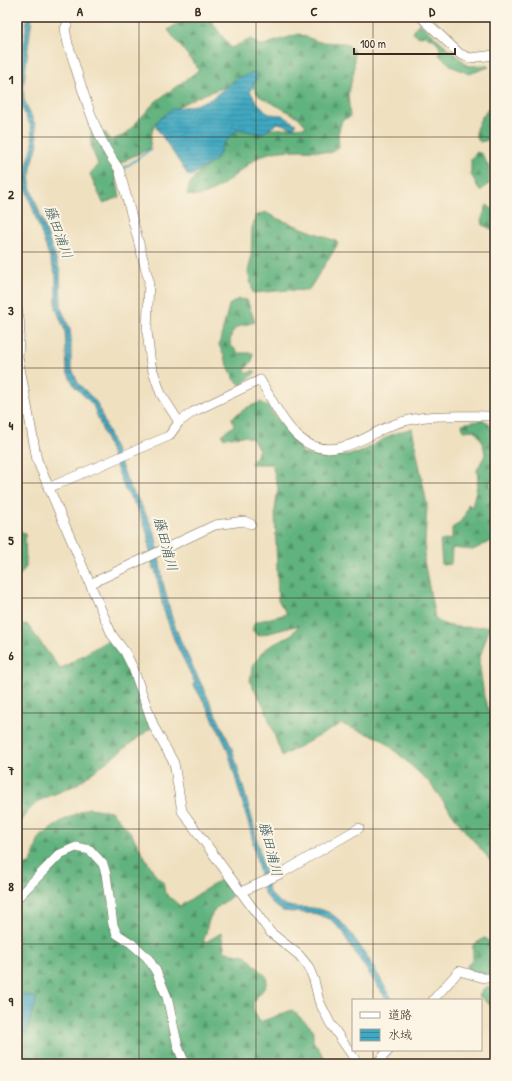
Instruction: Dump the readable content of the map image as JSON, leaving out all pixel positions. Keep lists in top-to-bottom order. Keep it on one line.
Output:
{"water":["藤田浦川"],"legend":["道路","水域"],"scale_bar":"100 m","grid":{"columns":["A","B","C","D"],"rows":["1","2","3","4","5","6","7","8","9"]}}
